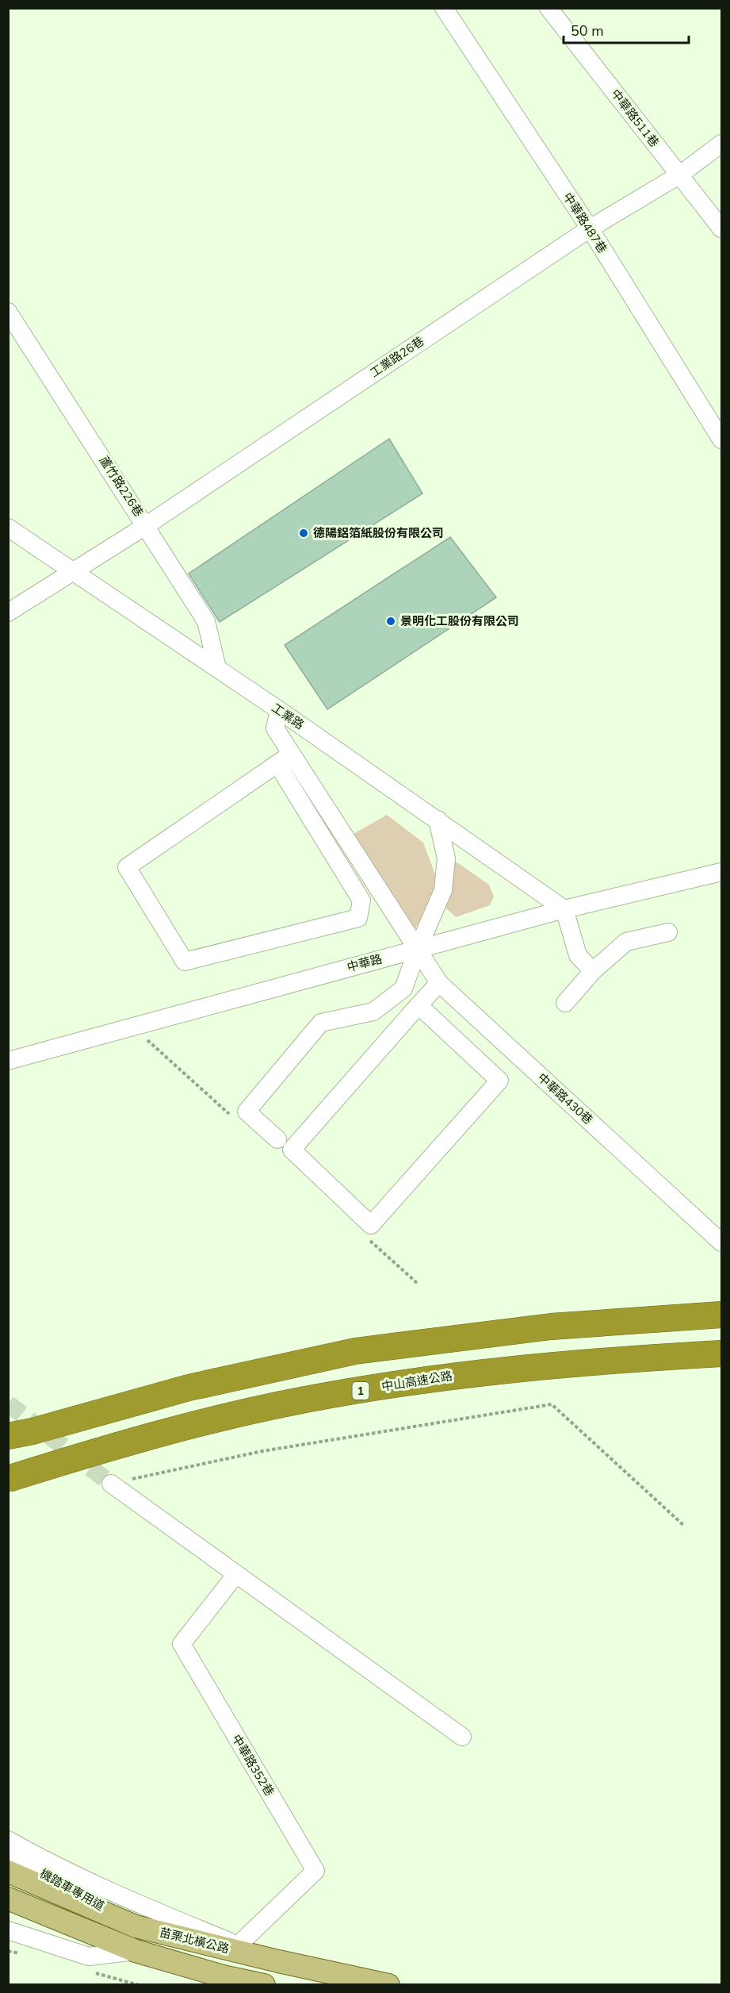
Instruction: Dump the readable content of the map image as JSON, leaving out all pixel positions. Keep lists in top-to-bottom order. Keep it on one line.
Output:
{"streets":{"highway":["中山高速公路","1"],"main road":["苗栗北橫公路"],"street":["中華路511巷","中華路487巷","工業路26巷","蘆竹路226巷","工業路","中華路","中華路430巷","中華路352巷","機踏車專用道"]},"crossings":[["中華路511巷","工業路26巷"],["中華路487巷","工業路26巷"],["工業路26巷","蘆竹路226巷"],["工業路26巷","工業路"],["蘆竹路226巷","工業路"],["工業路","中華路"],["中華路","中華路430巷"],["機踏車專用道","苗栗北橫公路"]],"places":["德陽鋁箔紙股份有限公司","景明化工股份有限公司"],"scale_bar":"50 m"}
